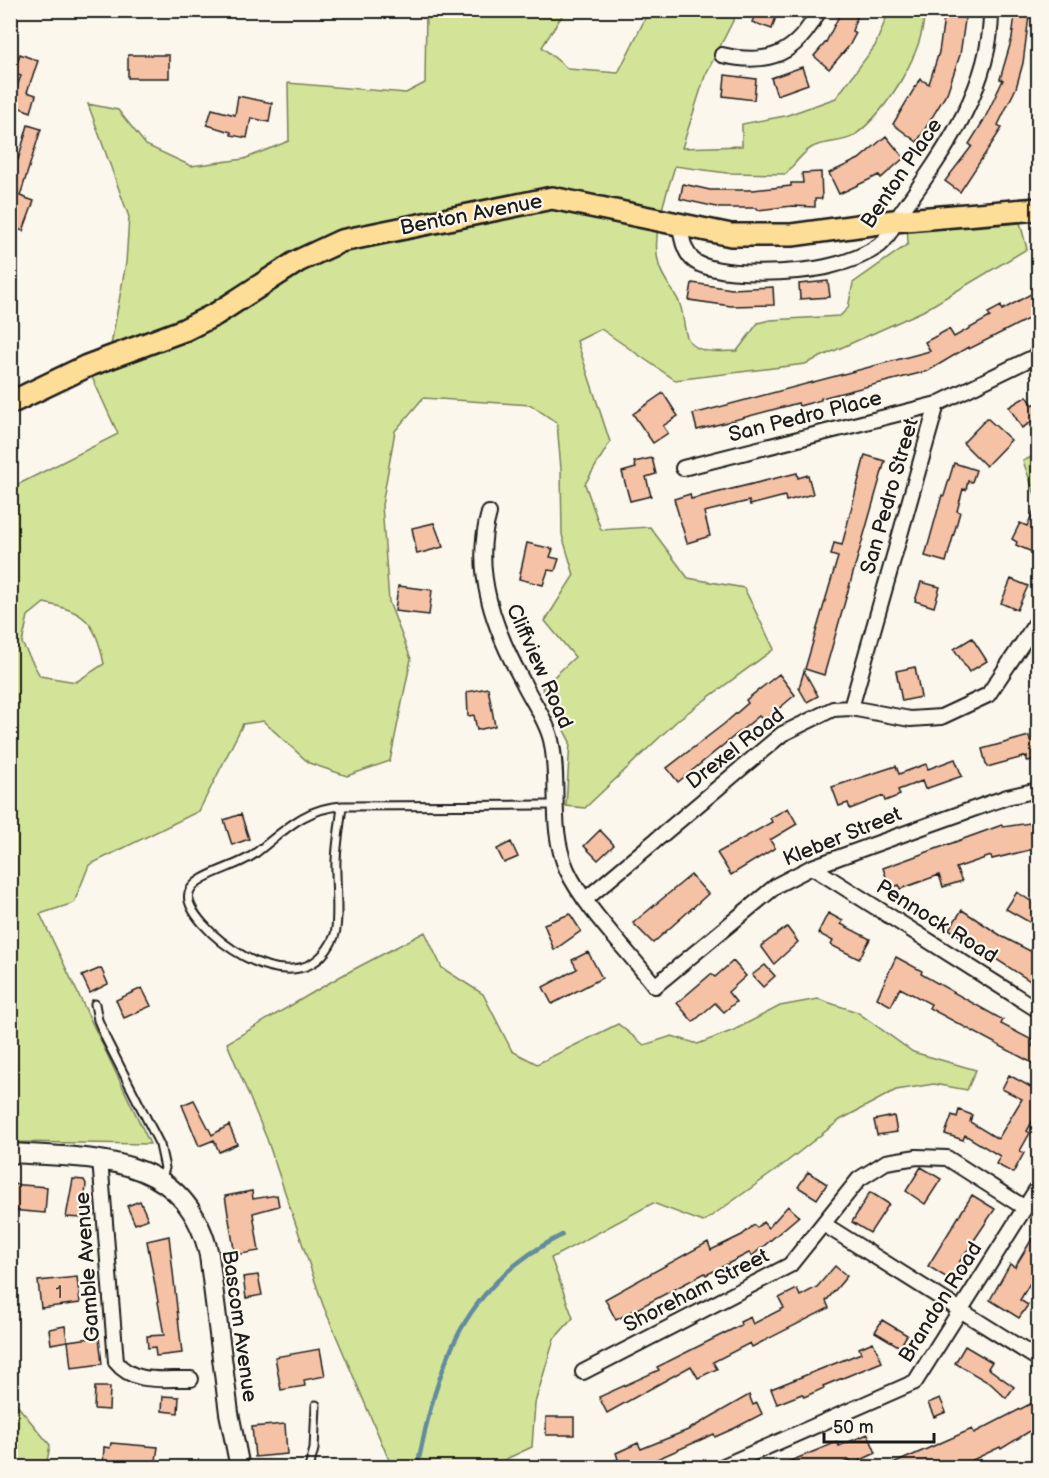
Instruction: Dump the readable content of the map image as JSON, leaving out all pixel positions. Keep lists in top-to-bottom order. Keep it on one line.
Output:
{"streets":{"main road":["Benton Avenue"],"street":["Benton Place","San Pedro Place","San Pedro Street","Cliffview Road","Drexel Road","Kleber Street","Pennock Road","Gamble Avenue","Shoreham Street","Brandon Road","Bascom Avenue"]},"crossings":[["Benton Place","Benton Avenue"],["San Pedro Place","San Pedro Street"],["San Pedro Street","Drexel Road"],["Cliffview Road","Drexel Road"],["Cliffview Road","Kleber Street"],["Kleber Street","Pennock Road"],["Gamble Avenue","Bascom Avenue"],["Shoreham Street","Brandon Road"]],"house_numbers":["1"],"scale_bar":"50 m"}
